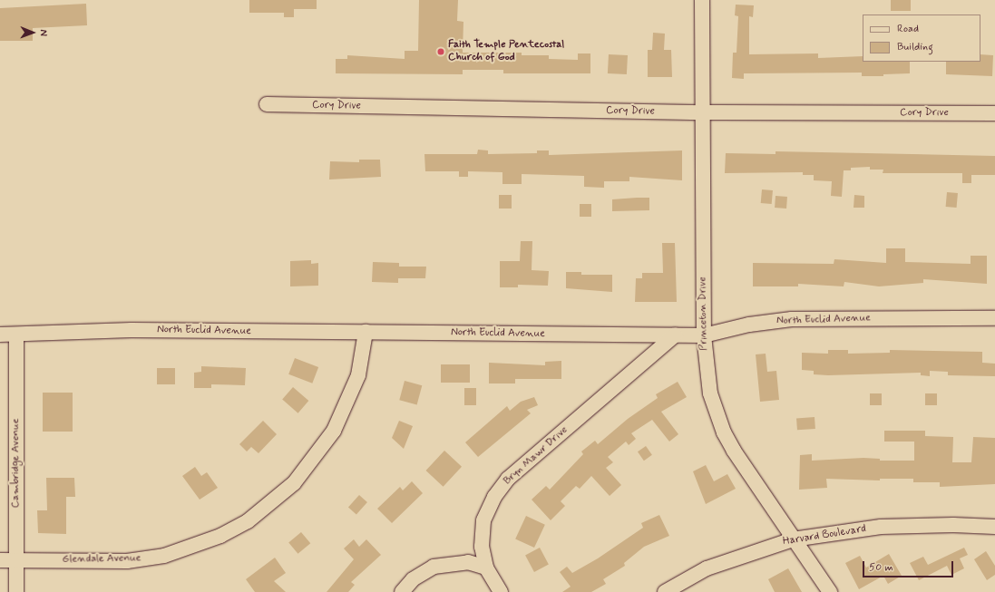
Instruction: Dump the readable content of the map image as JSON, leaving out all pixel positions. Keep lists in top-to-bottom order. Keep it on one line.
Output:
{"streets":{"street":["Cory Drive","Princeton Drive","North Euclid Avenue","Bryn Mawr Drive","Cambridge Avenue","Harvard Boulevard","Glendale Avenue"]},"crossings":[["Cory Drive","Princeton Drive"],["Princeton Drive","North Euclid Avenue"],["Princeton Drive","Harvard Boulevard"],["North Euclid Avenue","Bryn Mawr Drive"],["North Euclid Avenue","Cambridge Avenue"],["North Euclid Avenue","Glendale Avenue"],["Cambridge Avenue","Glendale Avenue"]],"places":["Faith Temple Pentecostal Church of God"],"legend":["Road","Building"],"scale_bar":"50 m","north":"right"}
